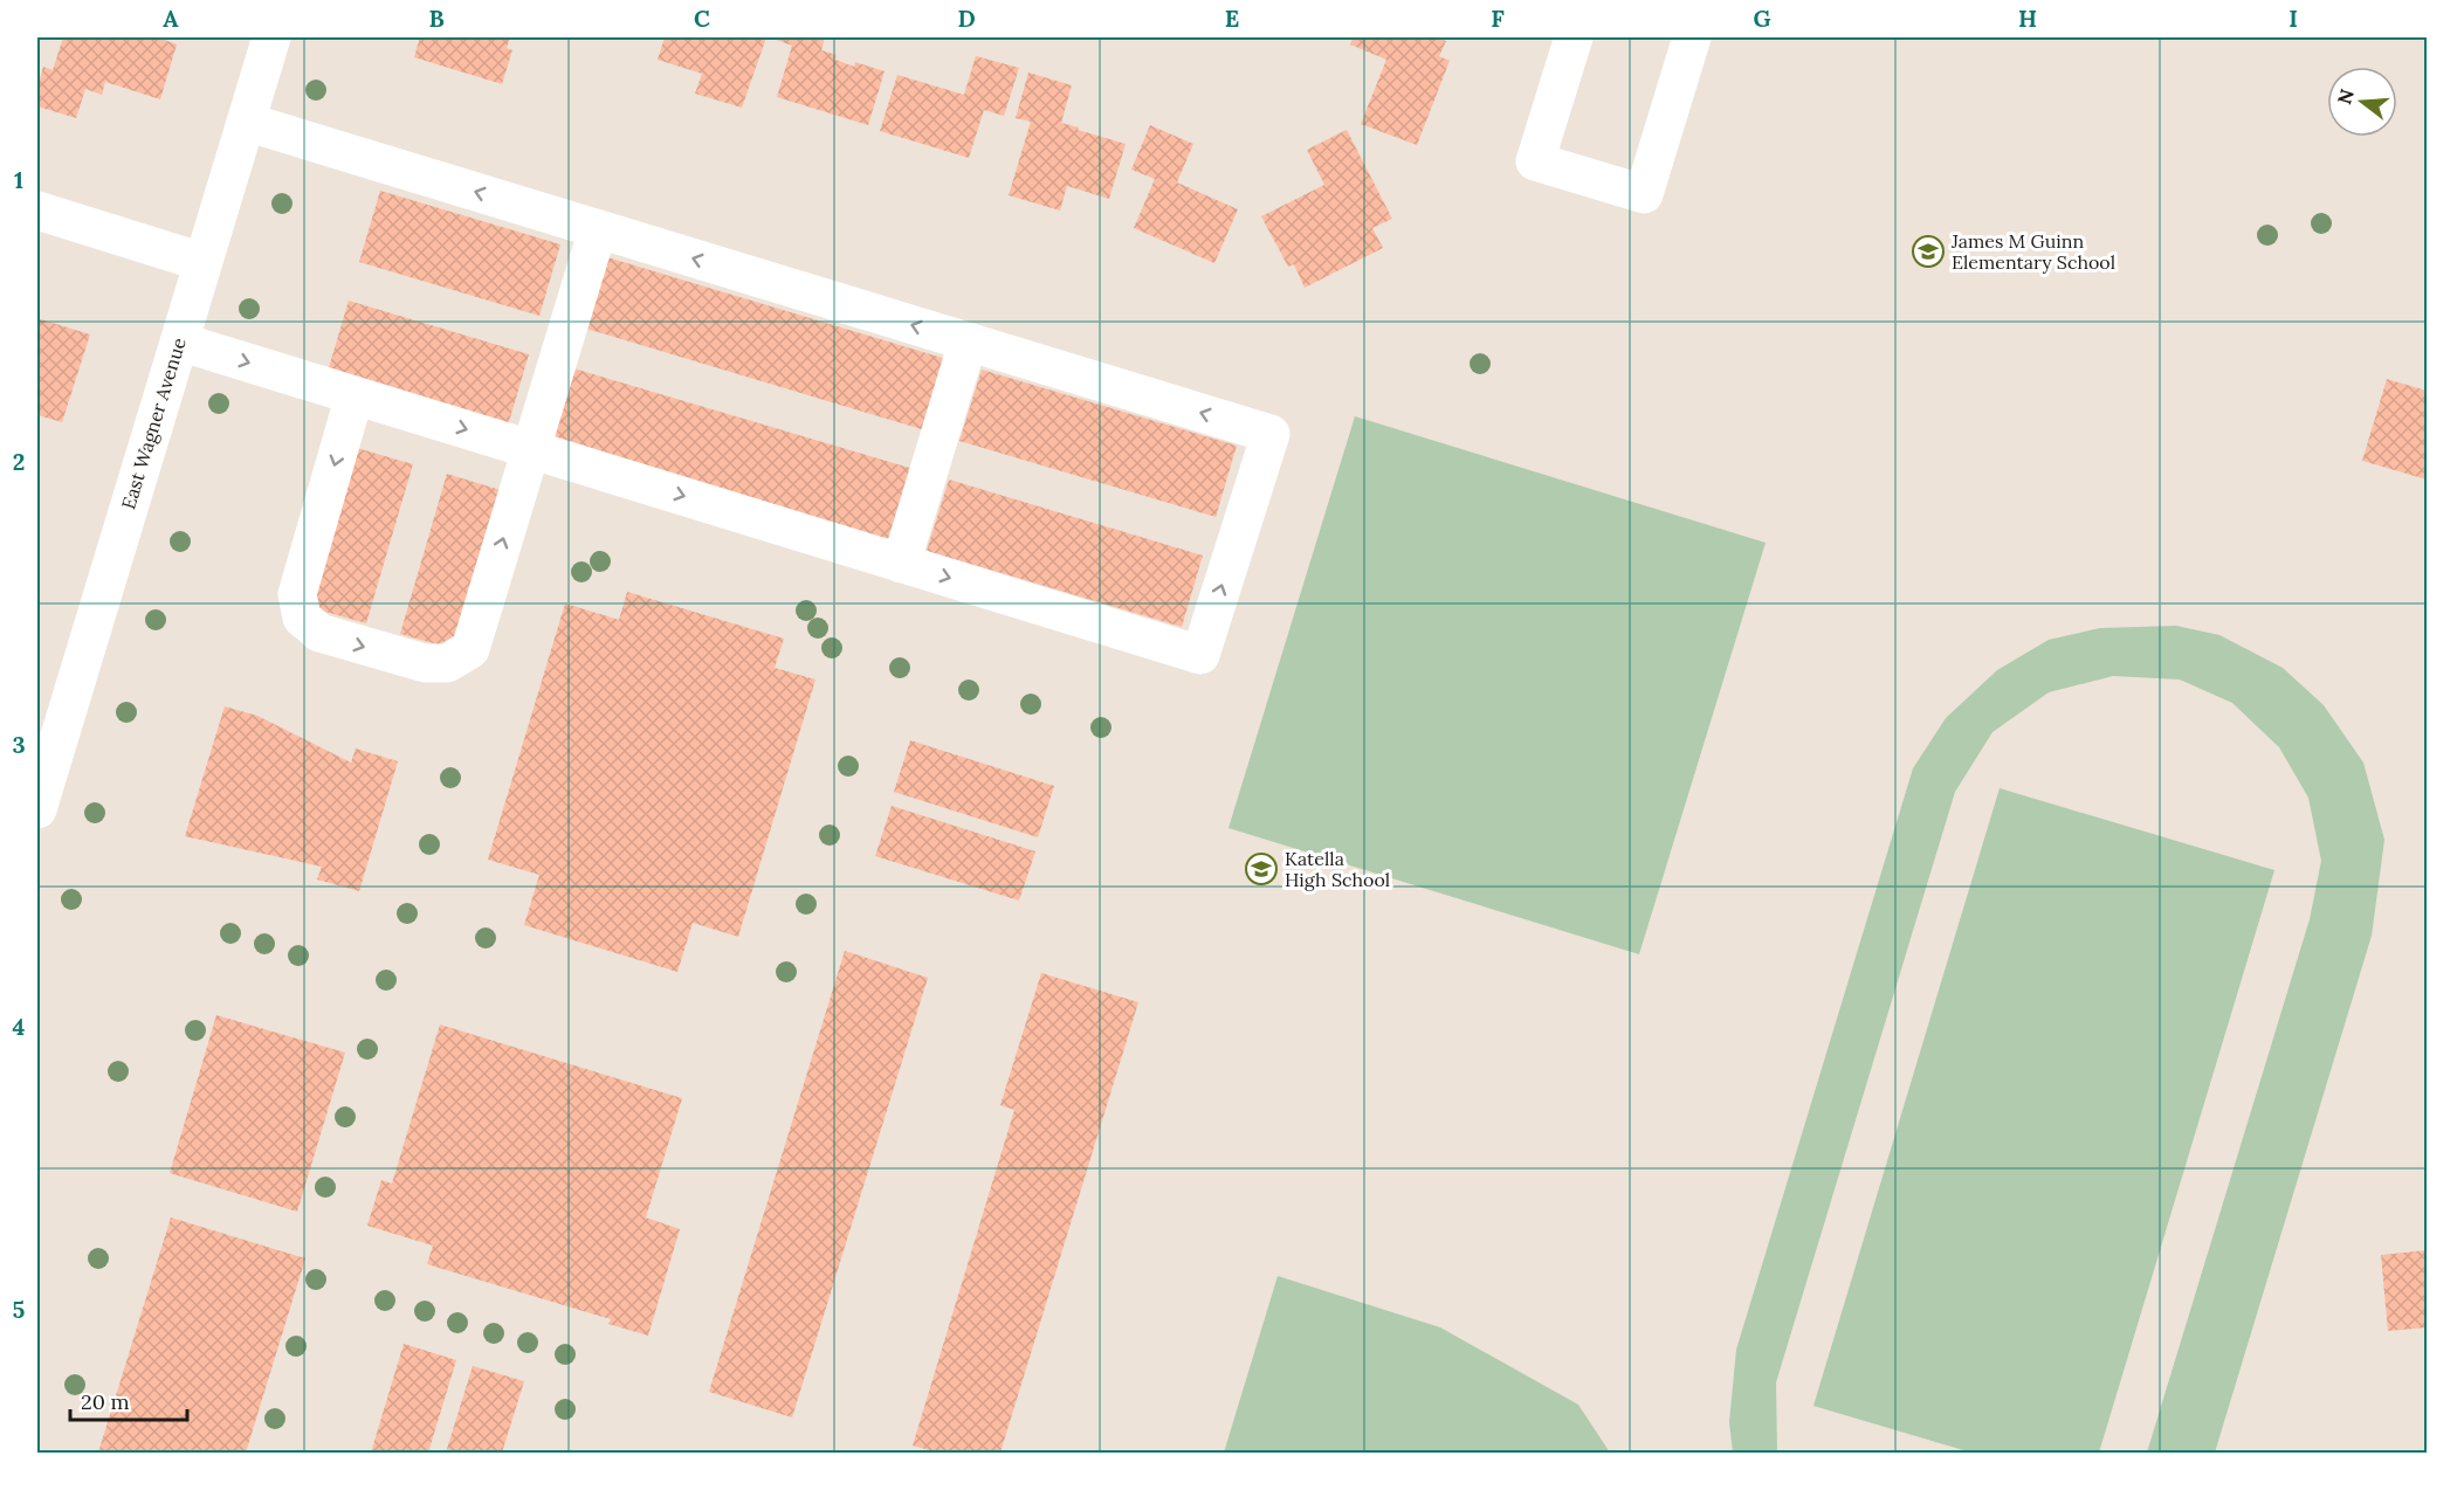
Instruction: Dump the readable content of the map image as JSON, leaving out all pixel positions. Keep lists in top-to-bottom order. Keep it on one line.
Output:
{"streets":{"street":["East Wagner Avenue"]},"places":{"school or university":["James M Guinn Elementary School","Katella High School"]},"scale_bar":"20 m","north":"left","grid":{"columns":["A","B","C","D","E","F","G","H","I"],"rows":["1","2","3","4","5"]}}
